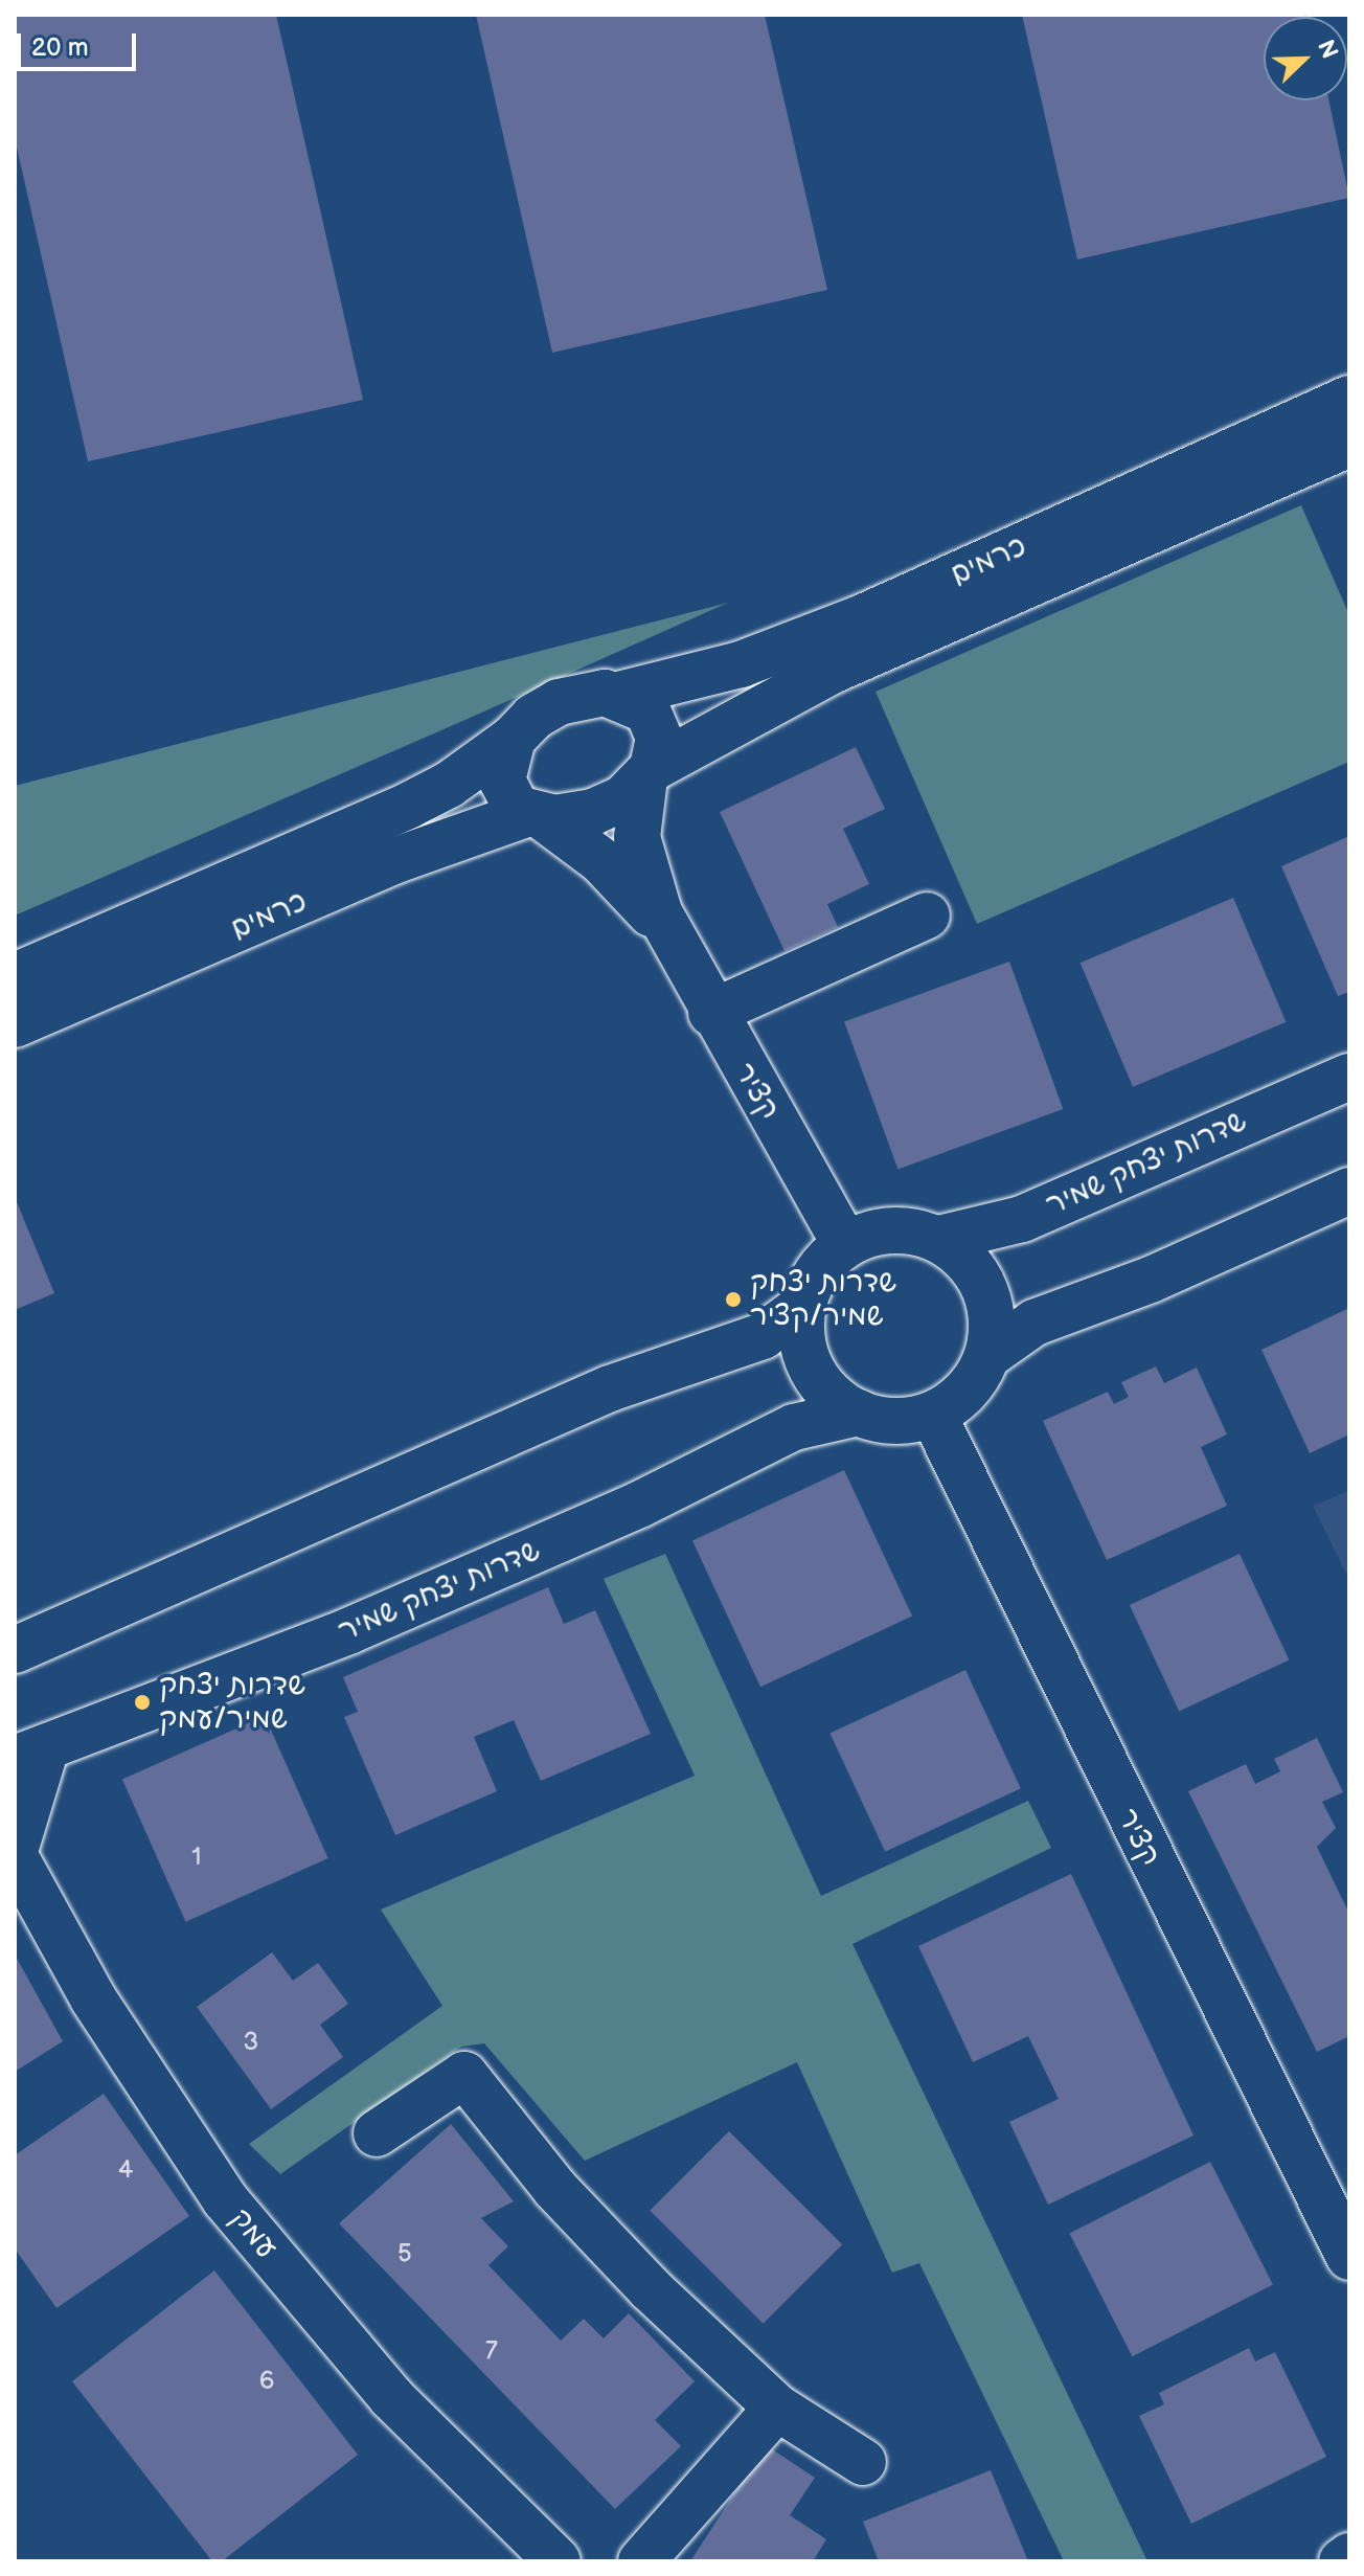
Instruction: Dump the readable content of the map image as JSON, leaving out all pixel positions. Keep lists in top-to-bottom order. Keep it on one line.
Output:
{"streets":{"street":["כרמים","קציר","שדרות יצחק שמיר","עמק"]},"crossings":[["כרמים","קציר"],["קציר","שדרות יצחק שמיר"],["שדרות יצחק שמיר","עמק"]],"places":["שדרות יצחק שמיר/קציר","שדרות יצחק שמיר/עמק"],"house_numbers":["1","3","4","5","7","6"],"scale_bar":"20 m","north":"top right"}
